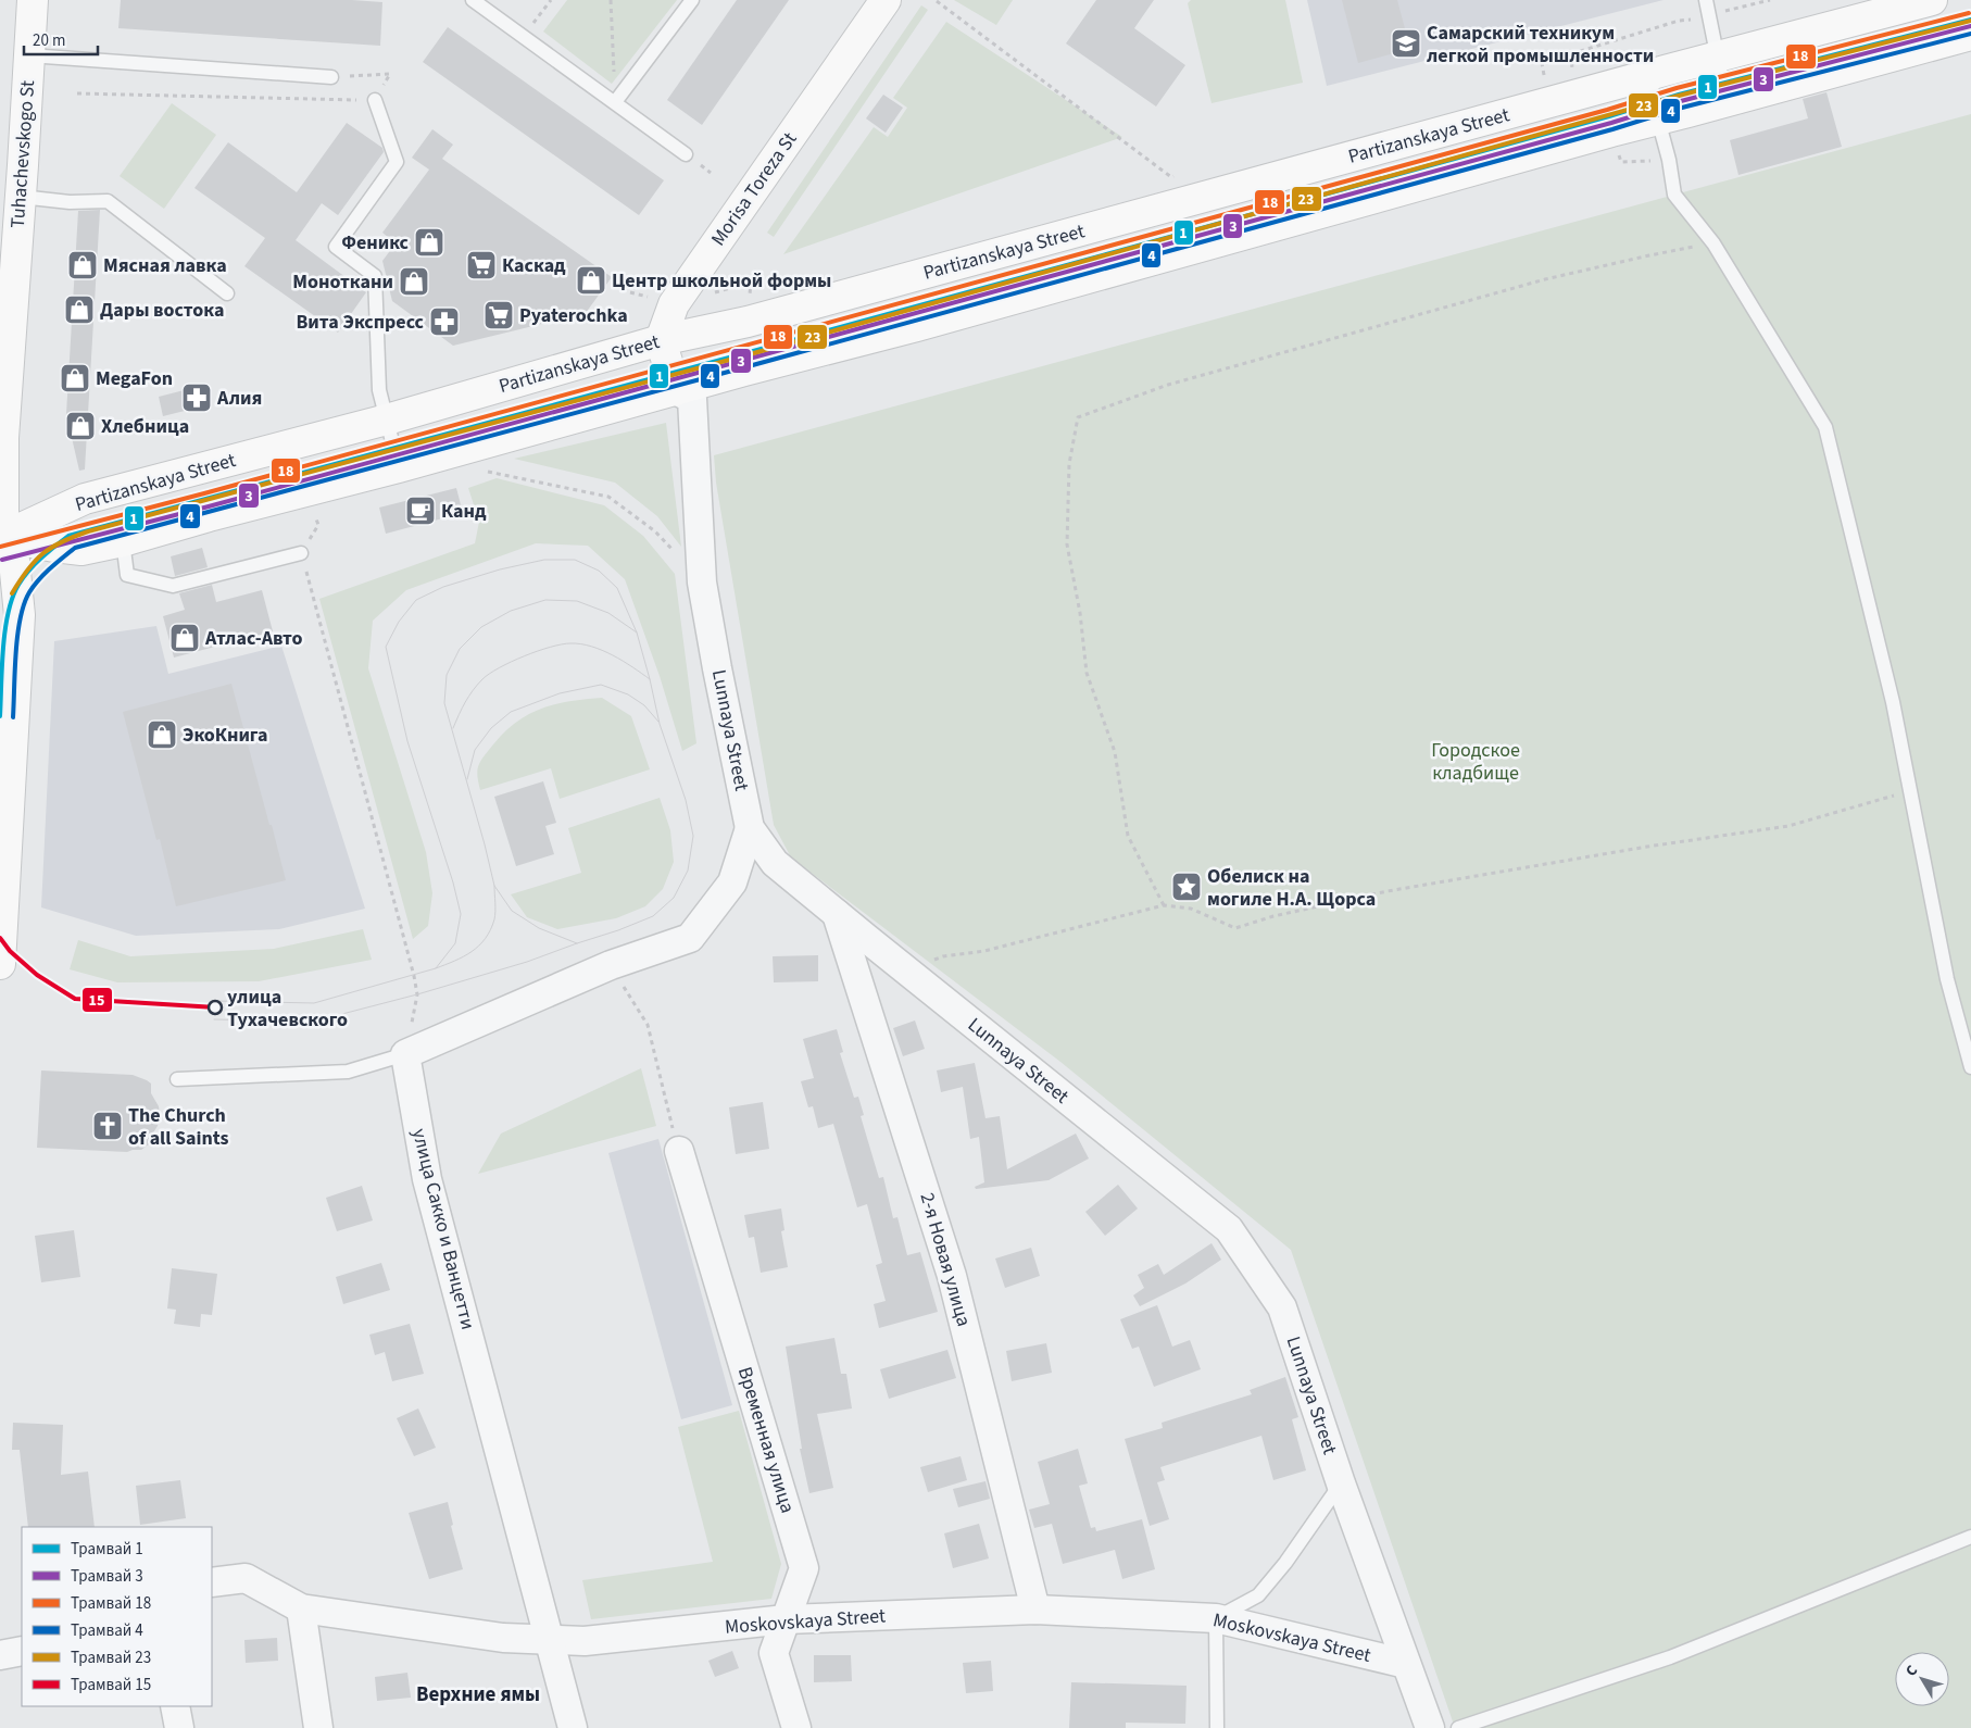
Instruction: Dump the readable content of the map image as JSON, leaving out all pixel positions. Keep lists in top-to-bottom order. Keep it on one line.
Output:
{"streets":{"street":["Partizanskaya Street","Tuhachevskogo St","Morisa Toreza St","Lunnaya Street","улица Сакко и Ванцетти","2-я Новая улица","Временная улица","Moskovskaya Street"]},"crossings":[["Partizanskaya Street","Tuhachevskogo St"],["Partizanskaya Street","Morisa Toreza St"],["Lunnaya Street","2-я Новая улица"],["Lunnaya Street","Moskovskaya Street"],["улица Сакко и Ванцетти","Moskovskaya Street"],["2-я Новая улица","Moskovskaya Street"],["Временная улица","Moskovskaya Street"]],"districts":["Верхние ямы"],"parks":["Городское кладбище"],"places":{"school or university":["Самарский техникум легкой промышленности"],"shop":["Феникс","Мясная лавка","Центр школьной формы","Моноткани","Дары востока","MegaFon","Хлебница","Атлас-Авто","ЭкоКнига"],"supermarket":["Каскад","Pyaterochka"],"pharmacy":["Вита Экспресс","Алия"],"cafe":["Канд"],"place":["Обелиск на могиле Н.А. Щорса"],"other":["улица Тухачевского"],"church":["The Church of all Saints"]},"lines":["tram line 18","tram line 1","tram line 23","tram line 3","tram line 4","tram line 15"],"legend":["Трамвай 1","Трамвай 3","Трамвай 18","Трамвай 4","Трамвай 23","Трамвай 15"],"scale_bar":"20 m","north":"top left"}
